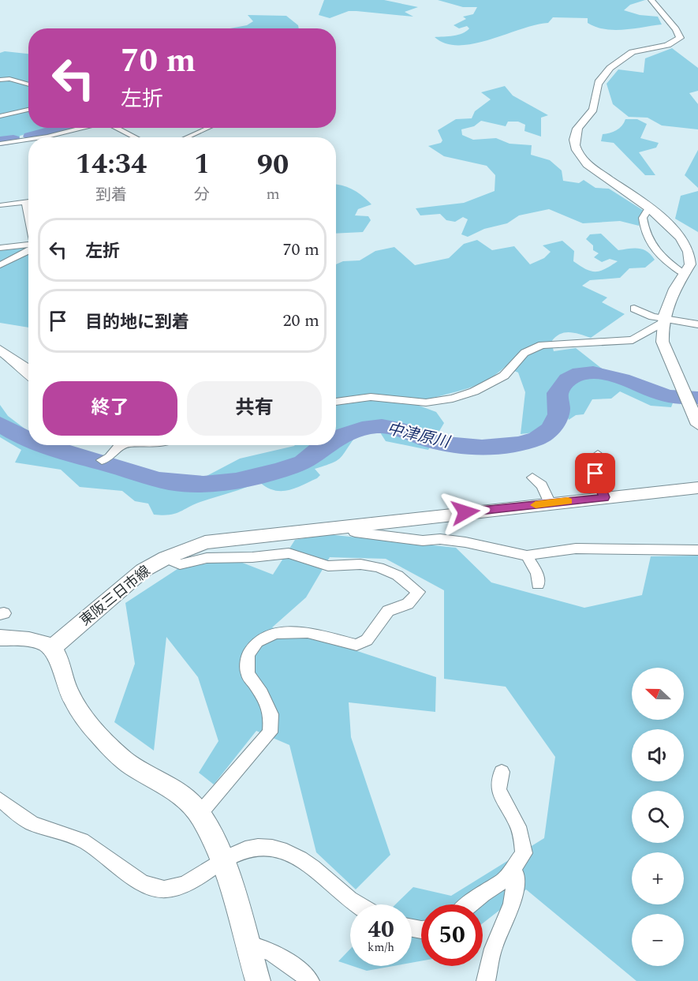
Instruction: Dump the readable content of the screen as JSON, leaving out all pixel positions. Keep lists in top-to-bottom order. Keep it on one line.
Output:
{"streets":{"main road":["東阪三日市線"]},"water":["中津原川"],"north":"left","page":{"turn":["70 m","左折"],"eta":["14:34","到着","1","分","90","m"],"list":[{"name":"左折","value":"70 m"},{"name":"目的地に到着","value":"20 m"}],"buttons":["終了","共有"],"map_buttons":["+","−"],"speed":"40 km/h","limit":"50"}}
